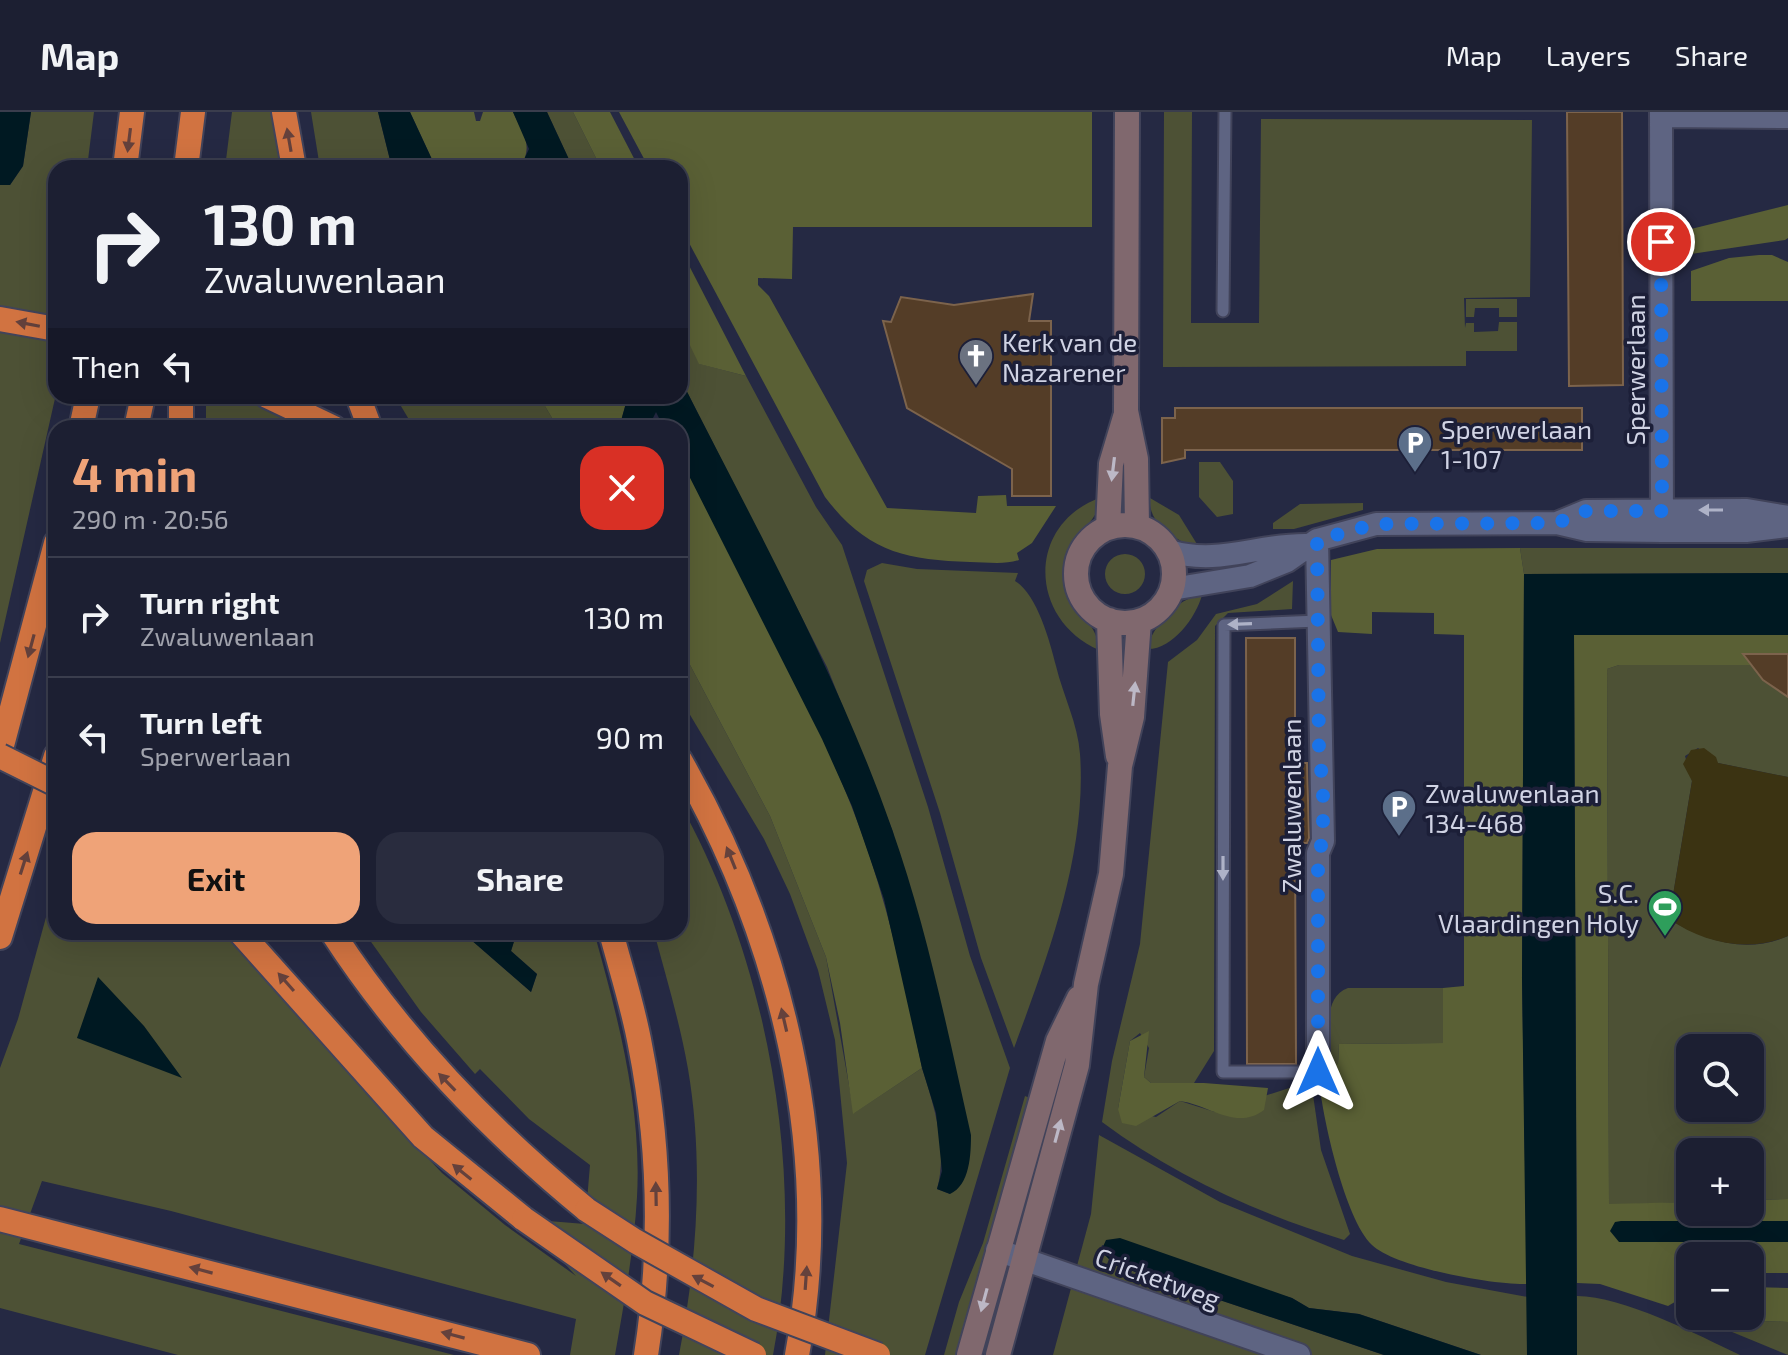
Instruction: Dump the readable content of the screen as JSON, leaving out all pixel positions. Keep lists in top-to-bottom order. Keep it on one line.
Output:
{"streets":{"street":["Sperwerlaan","Zwaluwenlaan","Cricketweg"]},"places":{"church":["Kerk van de Nazarener"],"parking":["Sperwerlaan 1-107","Zwaluwenlaan 134-468"],"sports":["S.C. Vlaardingen Holy"]},"page":{"header":"Map","nav":["Map","Layers","Share"],"turn":["130 m","Zwaluwenlaan"],"then":"Then","heading":["4 min","290 m · 20:56"],"list":[{"name":"Turn right","note":"Zwaluwenlaan","value":"130 m"},{"name":"Turn left","note":"Sperwerlaan","value":"90 m"}],"buttons":["Exit","Share"],"map_buttons":["+","−"]}}
